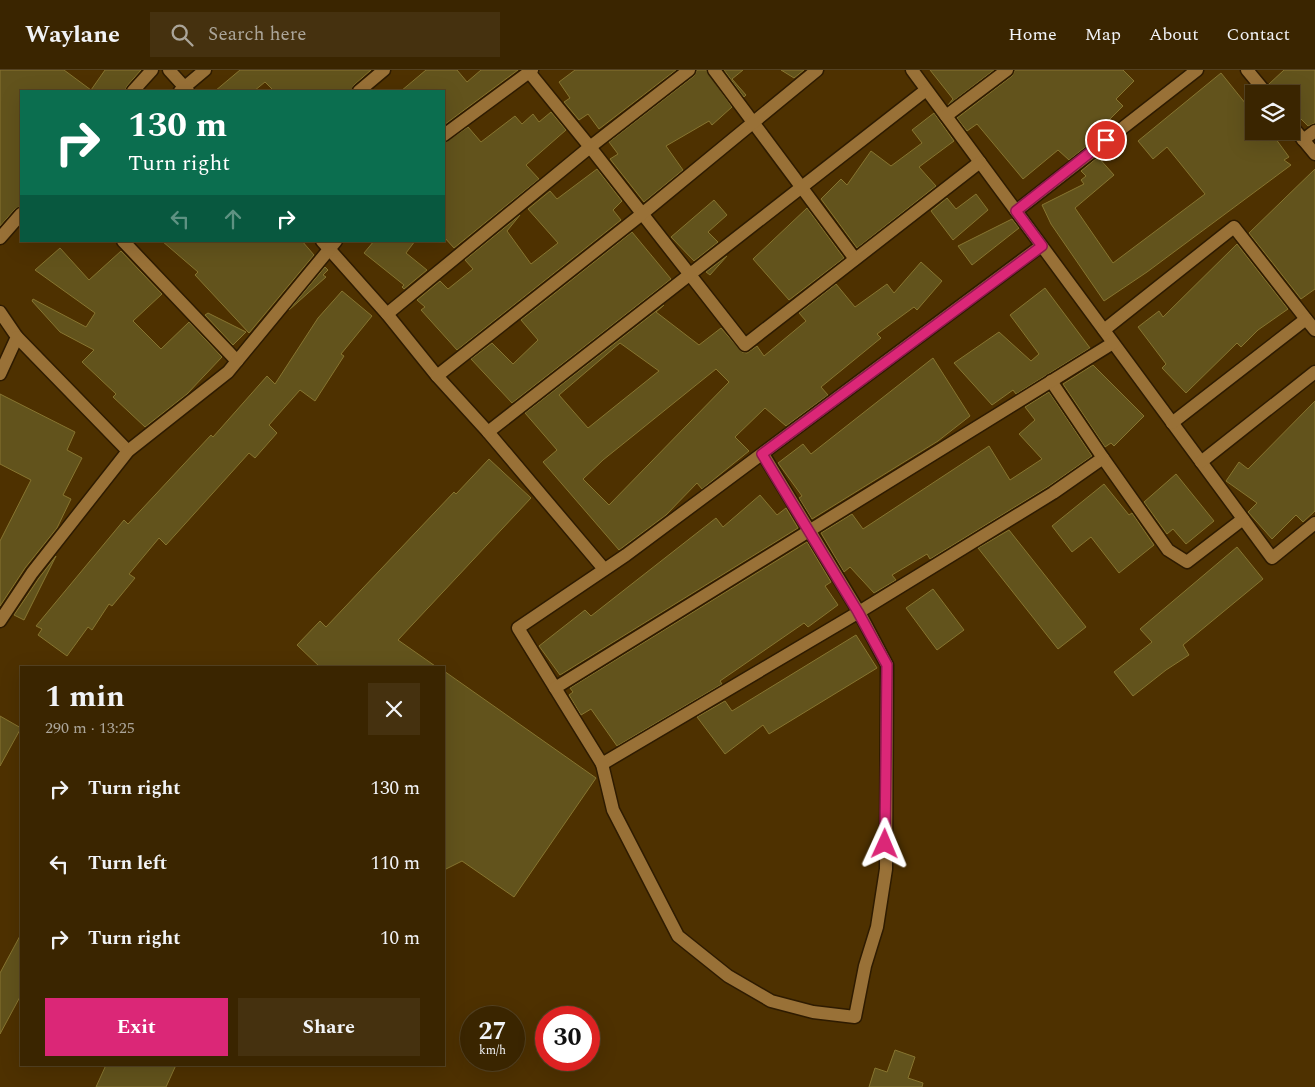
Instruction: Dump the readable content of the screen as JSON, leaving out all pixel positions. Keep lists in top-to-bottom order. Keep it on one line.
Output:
{"page":{"header":"Waylane","search":"Search here","nav":["Home","Map","About","Contact"],"turn":["130 m","Turn right"],"heading":["1 min","290 m · 13:25"],"list":[{"name":"Turn right","value":"130 m"},{"name":"Turn left","value":"110 m"},{"name":"Turn right","value":"10 m"}],"buttons":["Exit","Share"],"speed":"27 km/h","limit":"30"}}
